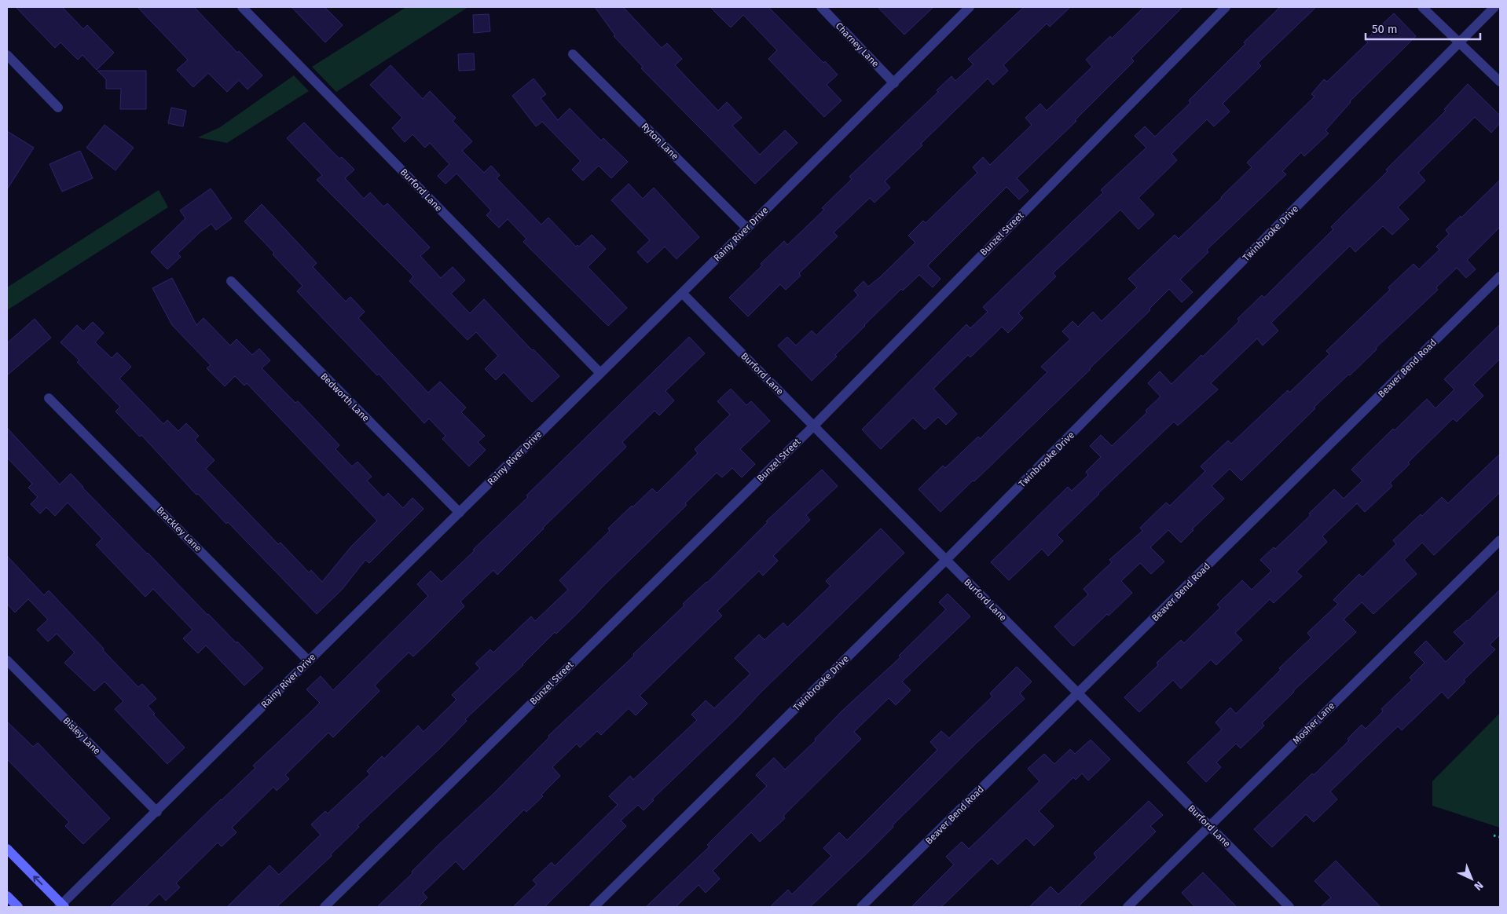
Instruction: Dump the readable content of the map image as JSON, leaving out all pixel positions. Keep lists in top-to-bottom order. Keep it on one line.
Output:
{"streets":{"street":["Charney Lane","Ryton Lane","Burford Lane","Twinbrooke Drive","Rainy River Drive","Bunzel Street","Beaver Bend Road","Bedworth Lane","Brackley Lane","Mosher Lane","Bisley Lane"]},"crossings":[["Charney Lane","Rainy River Drive"],["Ryton Lane","Rainy River Drive"],["Burford Lane","Twinbrooke Drive"],["Burford Lane","Rainy River Drive"],["Burford Lane","Bunzel Street"],["Burford Lane","Beaver Bend Road"],["Burford Lane","Mosher Lane"],["Rainy River Drive","Bedworth Lane"],["Rainy River Drive","Brackley Lane"],["Rainy River Drive","Bisley Lane"]],"scale_bar":"50 m","north":"bottom right"}
